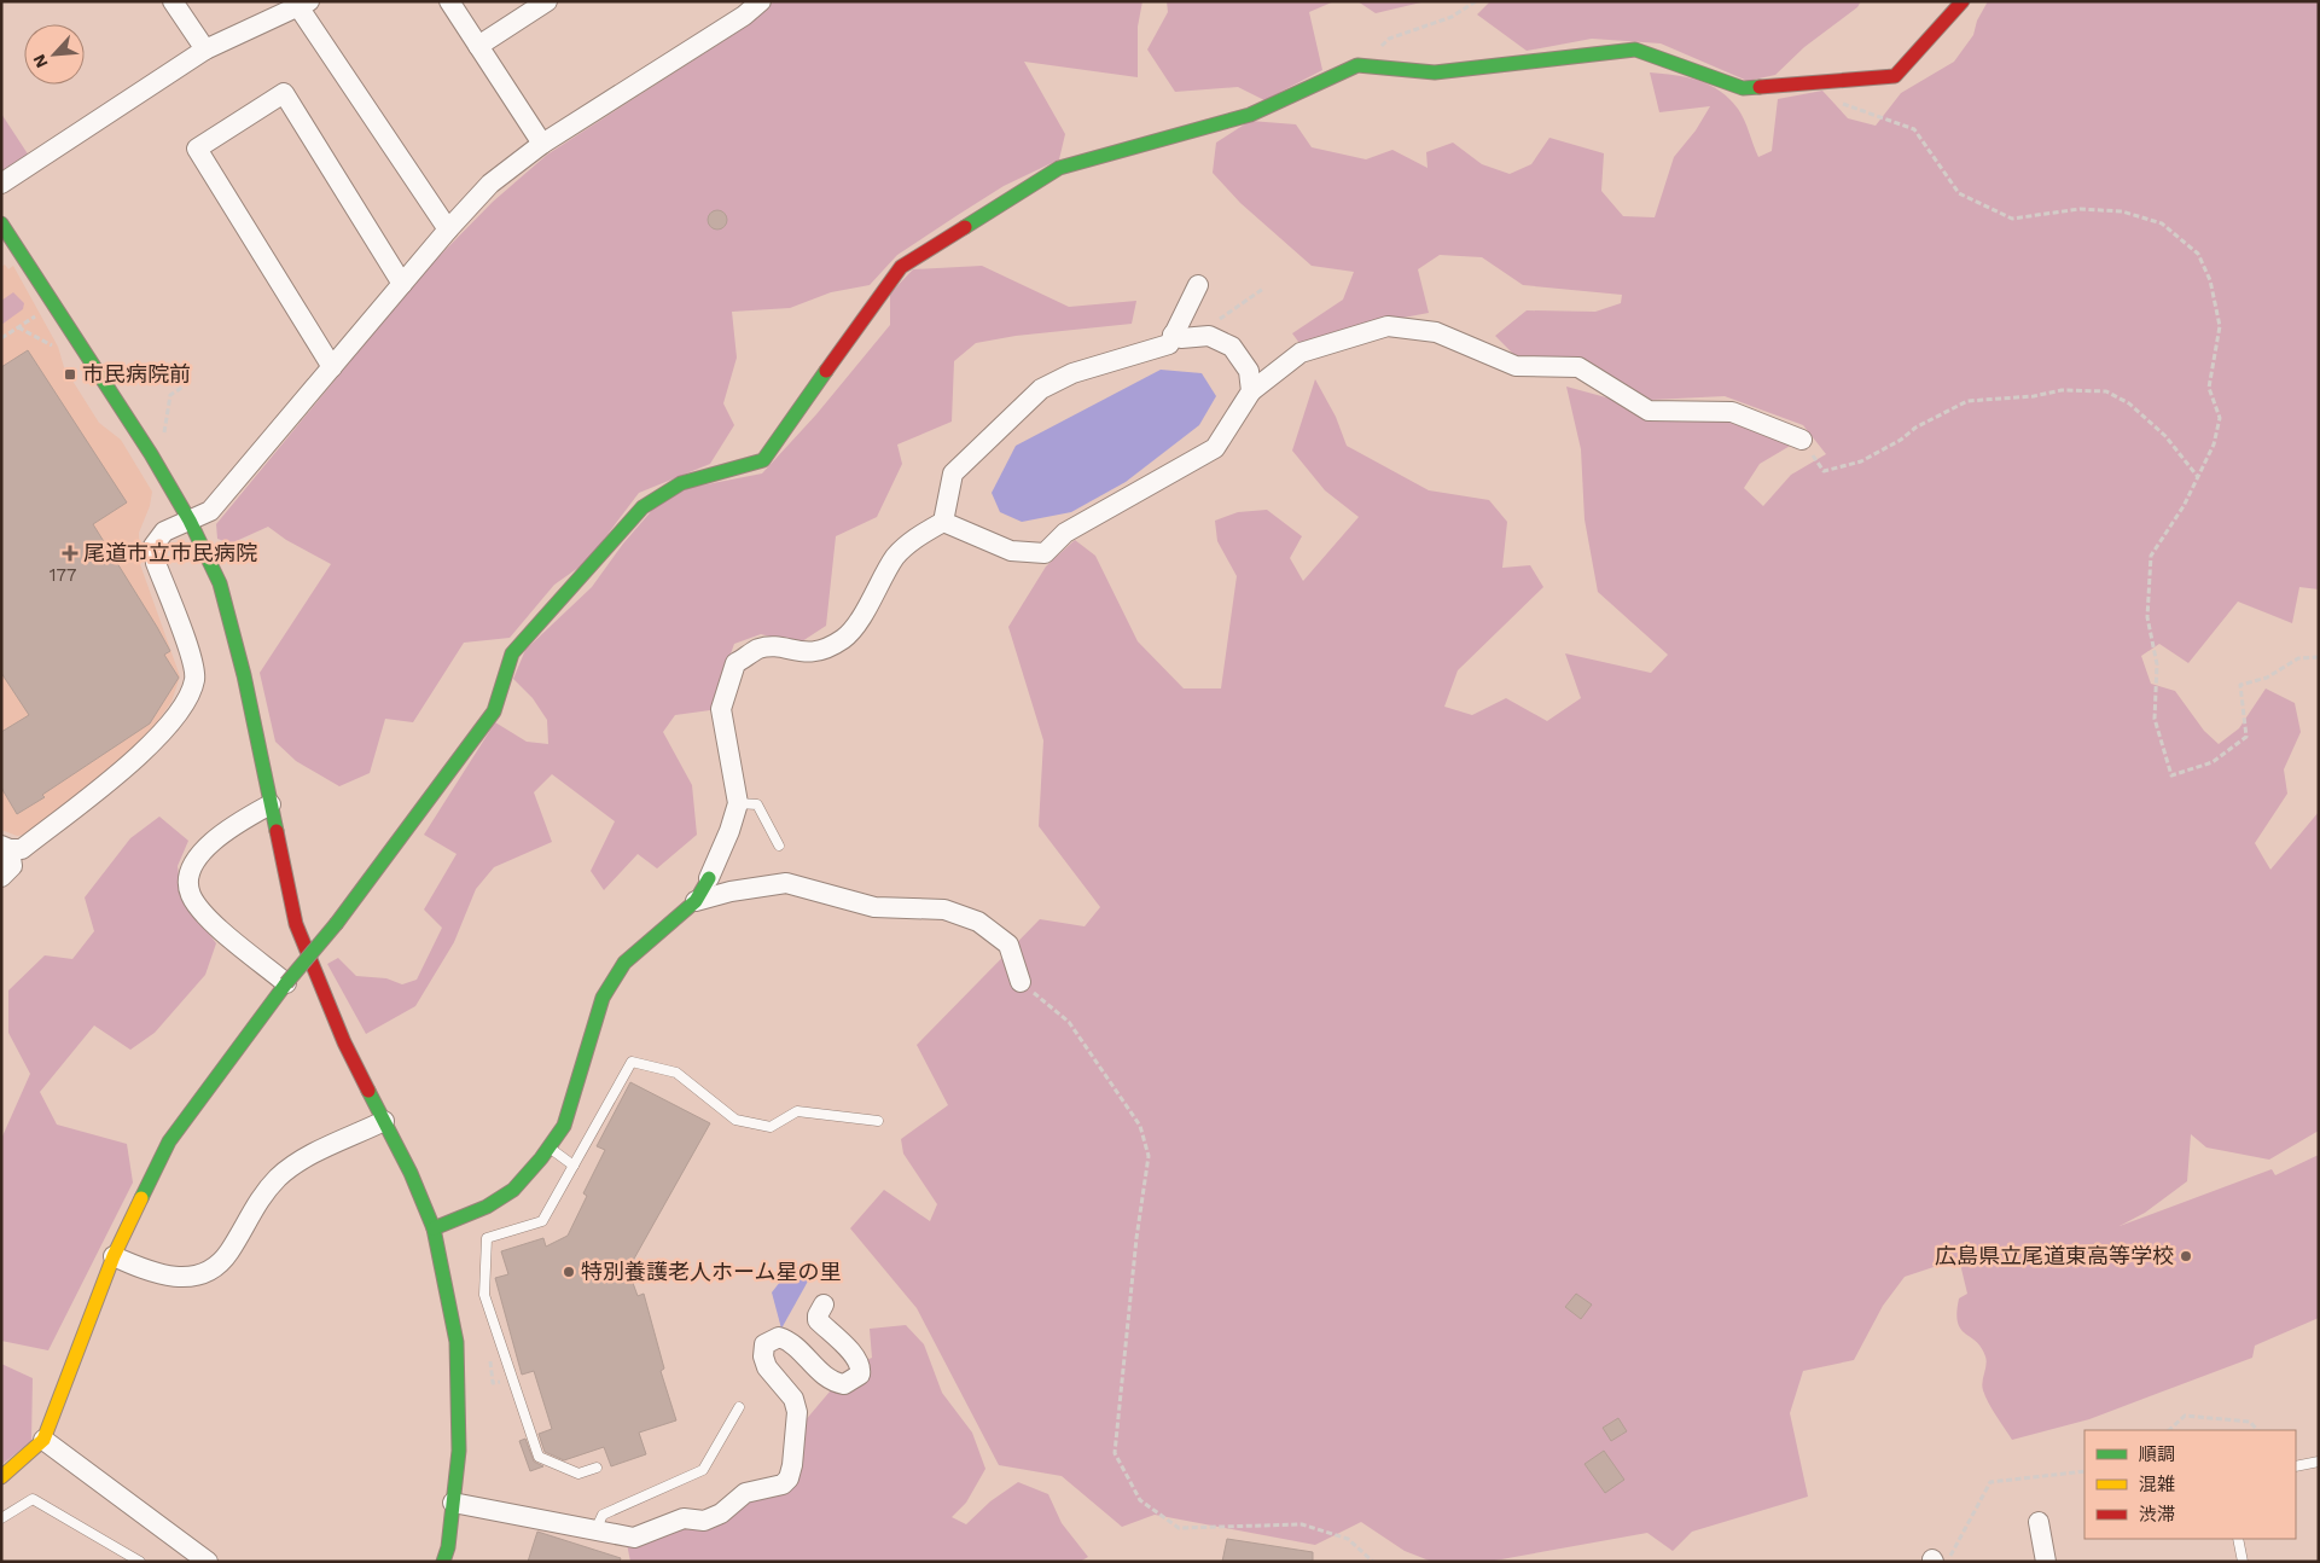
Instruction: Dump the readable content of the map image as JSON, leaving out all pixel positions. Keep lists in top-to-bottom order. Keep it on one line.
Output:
{"places":{"transit":["市民病院前"],"health":["尾道市立市民病院"],"other":["広島県立尾道東高等学校","特別養護老人ホーム星の里"]},"house_numbers":["177"],"legend":["順調","混雑","渋滞"],"north":"bottom left"}
